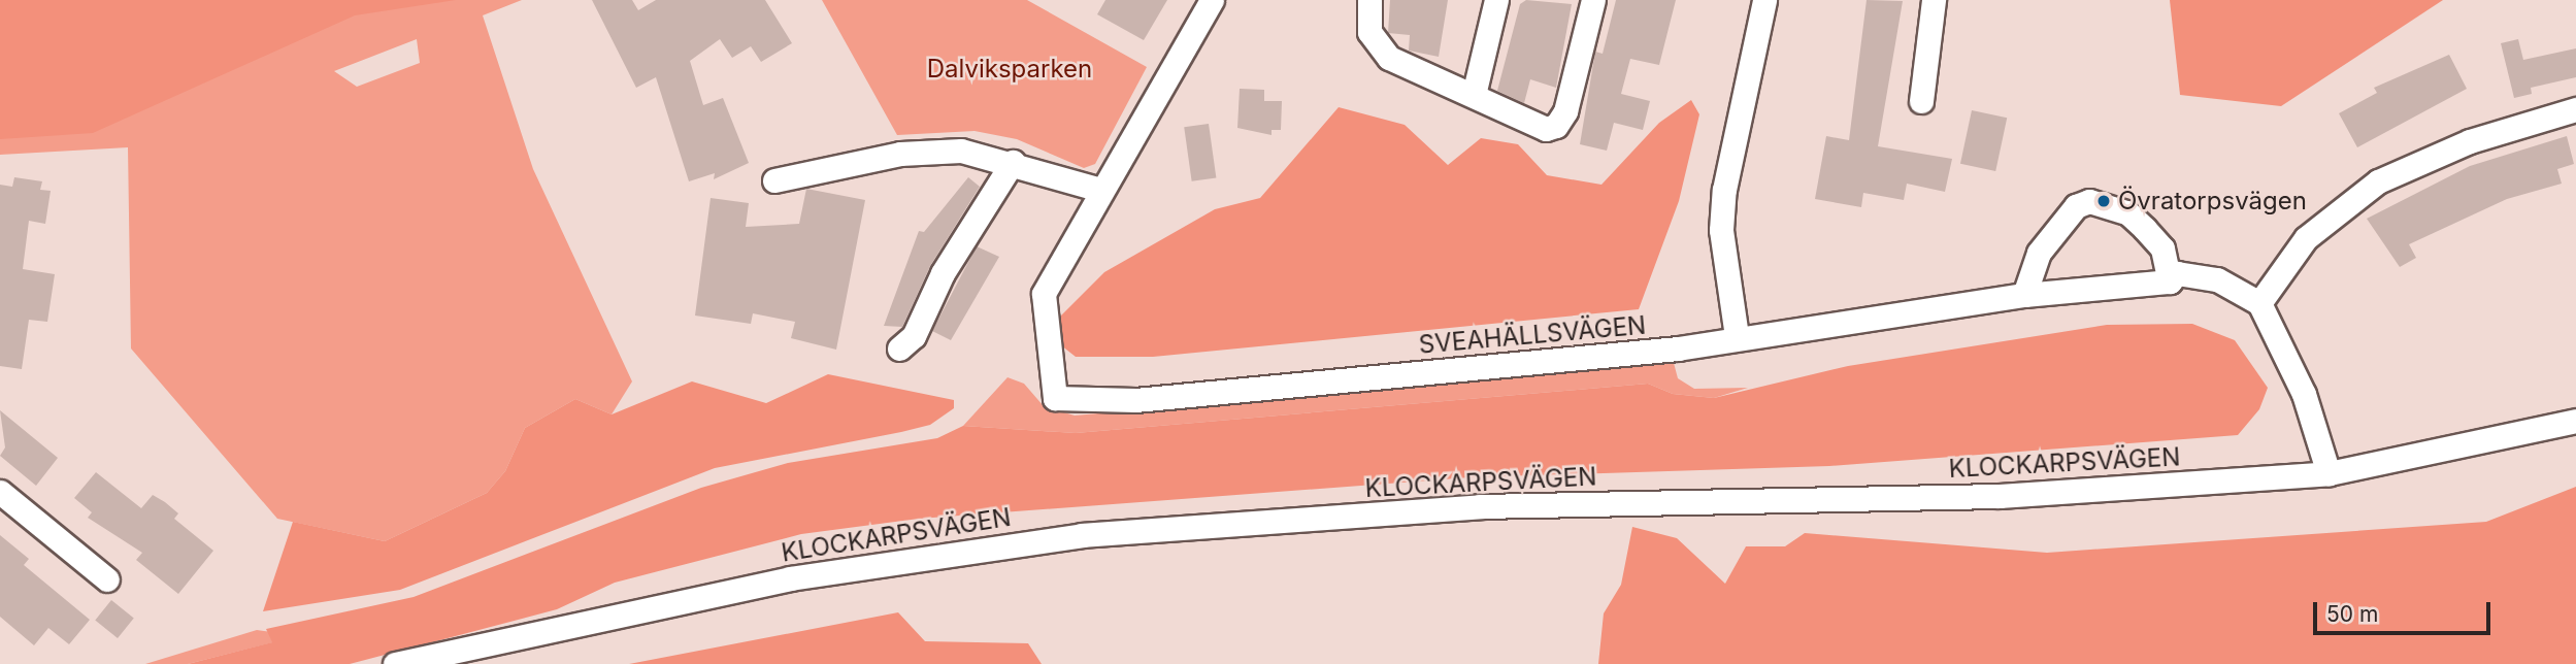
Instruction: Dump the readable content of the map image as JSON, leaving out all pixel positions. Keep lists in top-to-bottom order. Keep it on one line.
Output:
{"streets":{"street":["SVEAHÄLLSVÄGEN","KLOCKARPSVÄGEN"]},"parks":["Dalviksparken"],"places":["Övratorpsvägen"],"scale_bar":"50 m"}
